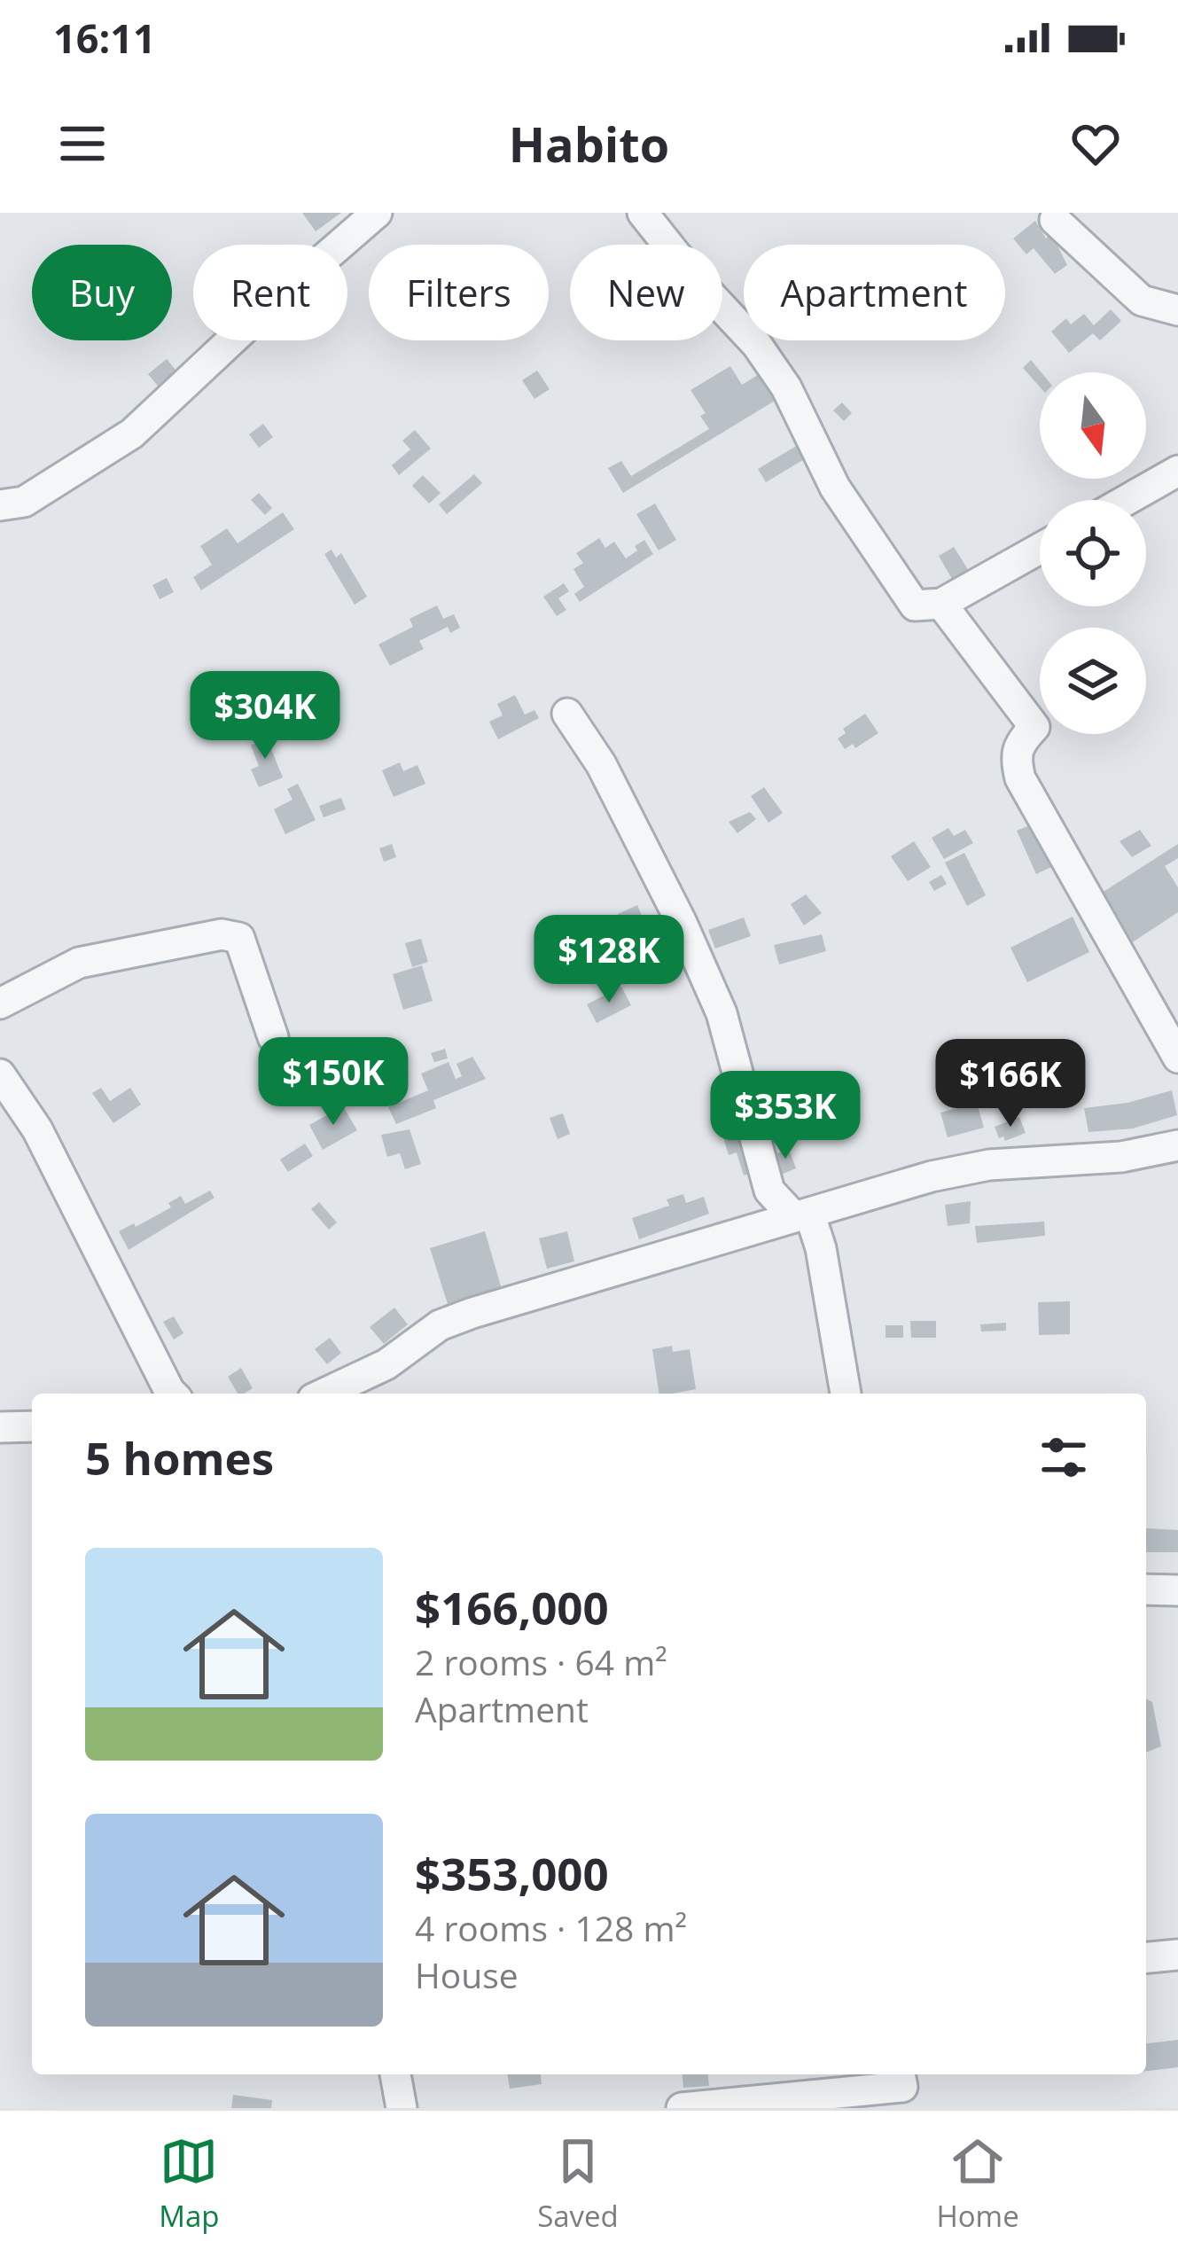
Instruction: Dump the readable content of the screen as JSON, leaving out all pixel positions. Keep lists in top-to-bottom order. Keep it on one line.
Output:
{"north":"bottom","page":{"status":"16:11","header":"Habito","chip":["Buy","Rent","Filters","New","Apartment"],"price":["$304K","$128K","$150K","$166K","$353K"],"heading":"5 homes","list":[{"name":"$166,000","note":"2 rooms · 64 m² · Apartment"},{"name":"$353,000","note":"4 rooms · 128 m² · House"}],"tabs":["Map","Saved","Home"]}}
